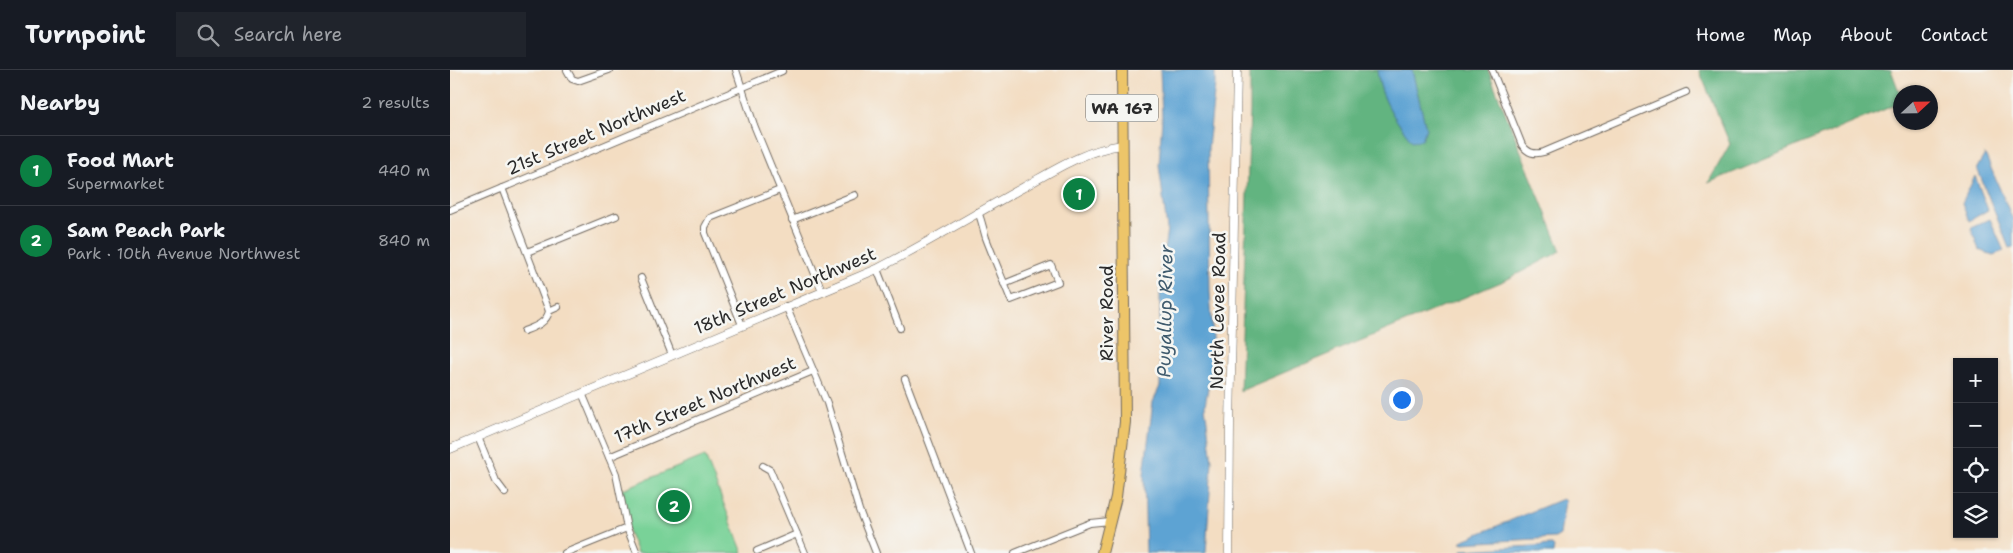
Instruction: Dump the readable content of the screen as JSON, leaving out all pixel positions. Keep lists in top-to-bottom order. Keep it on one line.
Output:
{"streets":{"main road":["WA 167","River Road"],"street":["21st Street Northwest","18th Street Northwest","North Levee Road","17th Street Northwest"]},"crossings":[["18th Street Northwest","River Road"]],"water":["Puyallup River"],"north":"right","page":{"header":"Turnpoint","search":"Search here","nav":["Home","Map","About","Contact"],"heading":["Nearby","2 results"],"list":[{"mark":"1","name":"Food Mart","note":"Supermarket","value":"440 m"},{"mark":"2","name":"Sam Peach Park","note":"Park · 10th Avenue Northwest","value":"840 m"}],"pins":["1","2"],"map_buttons":["+","−"]}}
